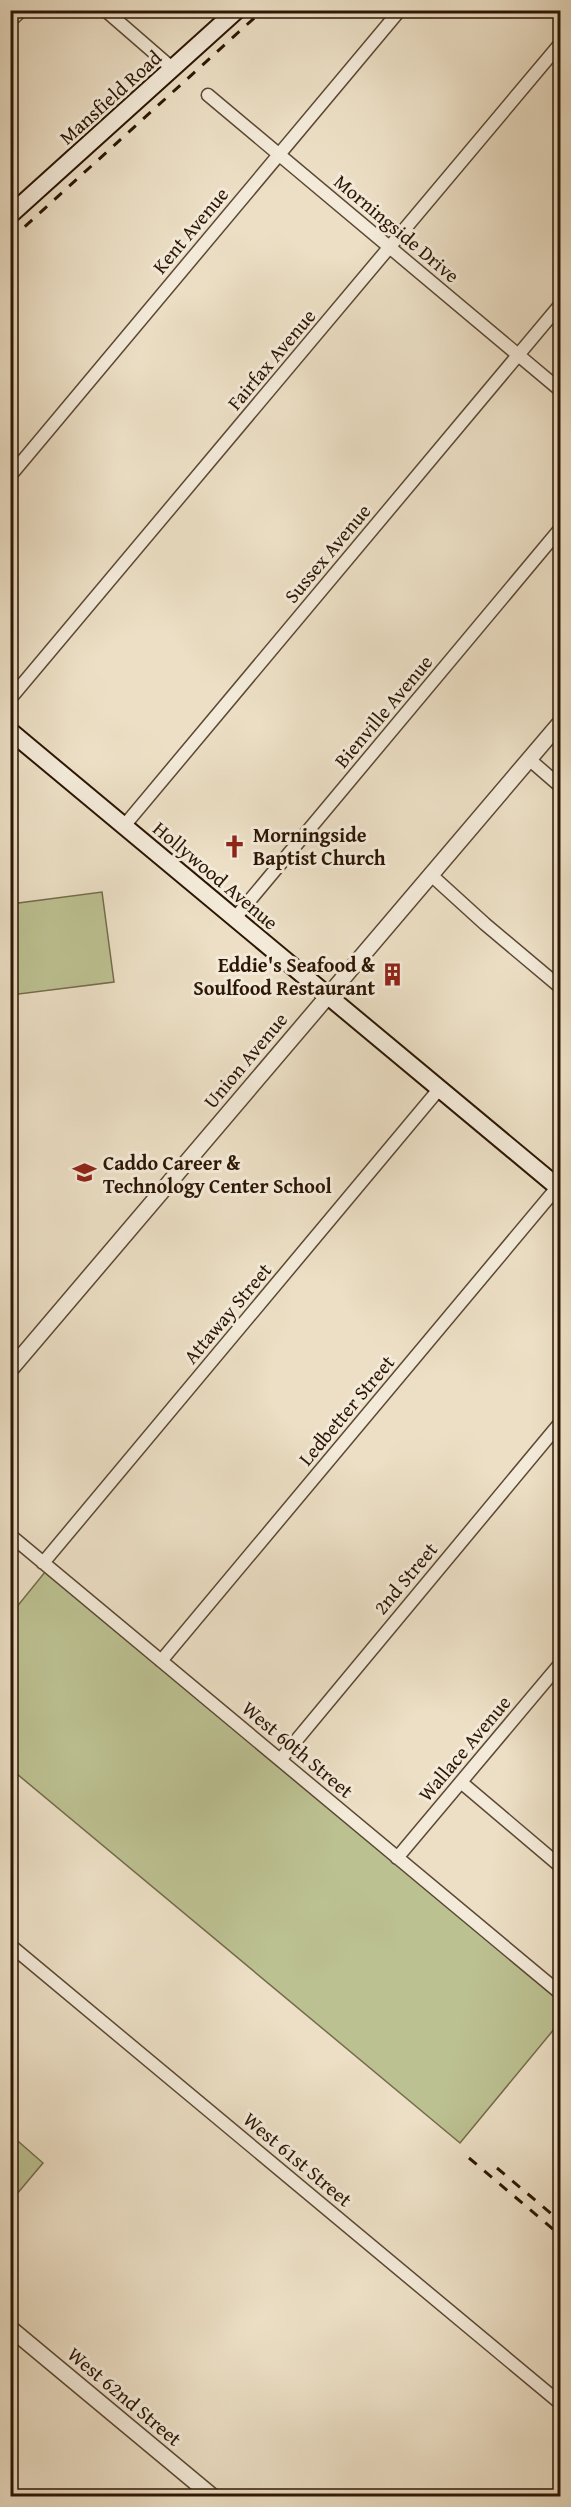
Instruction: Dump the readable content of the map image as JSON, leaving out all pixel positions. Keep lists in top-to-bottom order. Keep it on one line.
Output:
{"streets":{"main road":["Mansfield Road","Hollywood Avenue"],"street":["Morningside Drive","Kent Avenue","Fairfax Avenue","Sussex Avenue","Bienville Avenue","Union Avenue","Attaway Street","Ledbetter Street","2nd Street","Wallace Avenue","West 60th Street","West 61st Street","West 62nd Street"]},"crossings":[["Morningside Drive","Kent Avenue"],["Morningside Drive","Fairfax Avenue"],["Morningside Drive","Sussex Avenue"],["Sussex Avenue","Hollywood Avenue"],["Bienville Avenue","Hollywood Avenue"],["Hollywood Avenue","Union Avenue"],["Hollywood Avenue","Attaway Street"],["Hollywood Avenue","Ledbetter Street"],["Attaway Street","West 60th Street"],["Ledbetter Street","West 60th Street"],["2nd Street","West 60th Street"],["Wallace Avenue","West 60th Street"]],"places":{"church":["Morningside Baptist Church"],"building":["Eddie's Seafood & Soulfood Restaurant"],"school or university":["Caddo Career & Technology Center School"]}}
